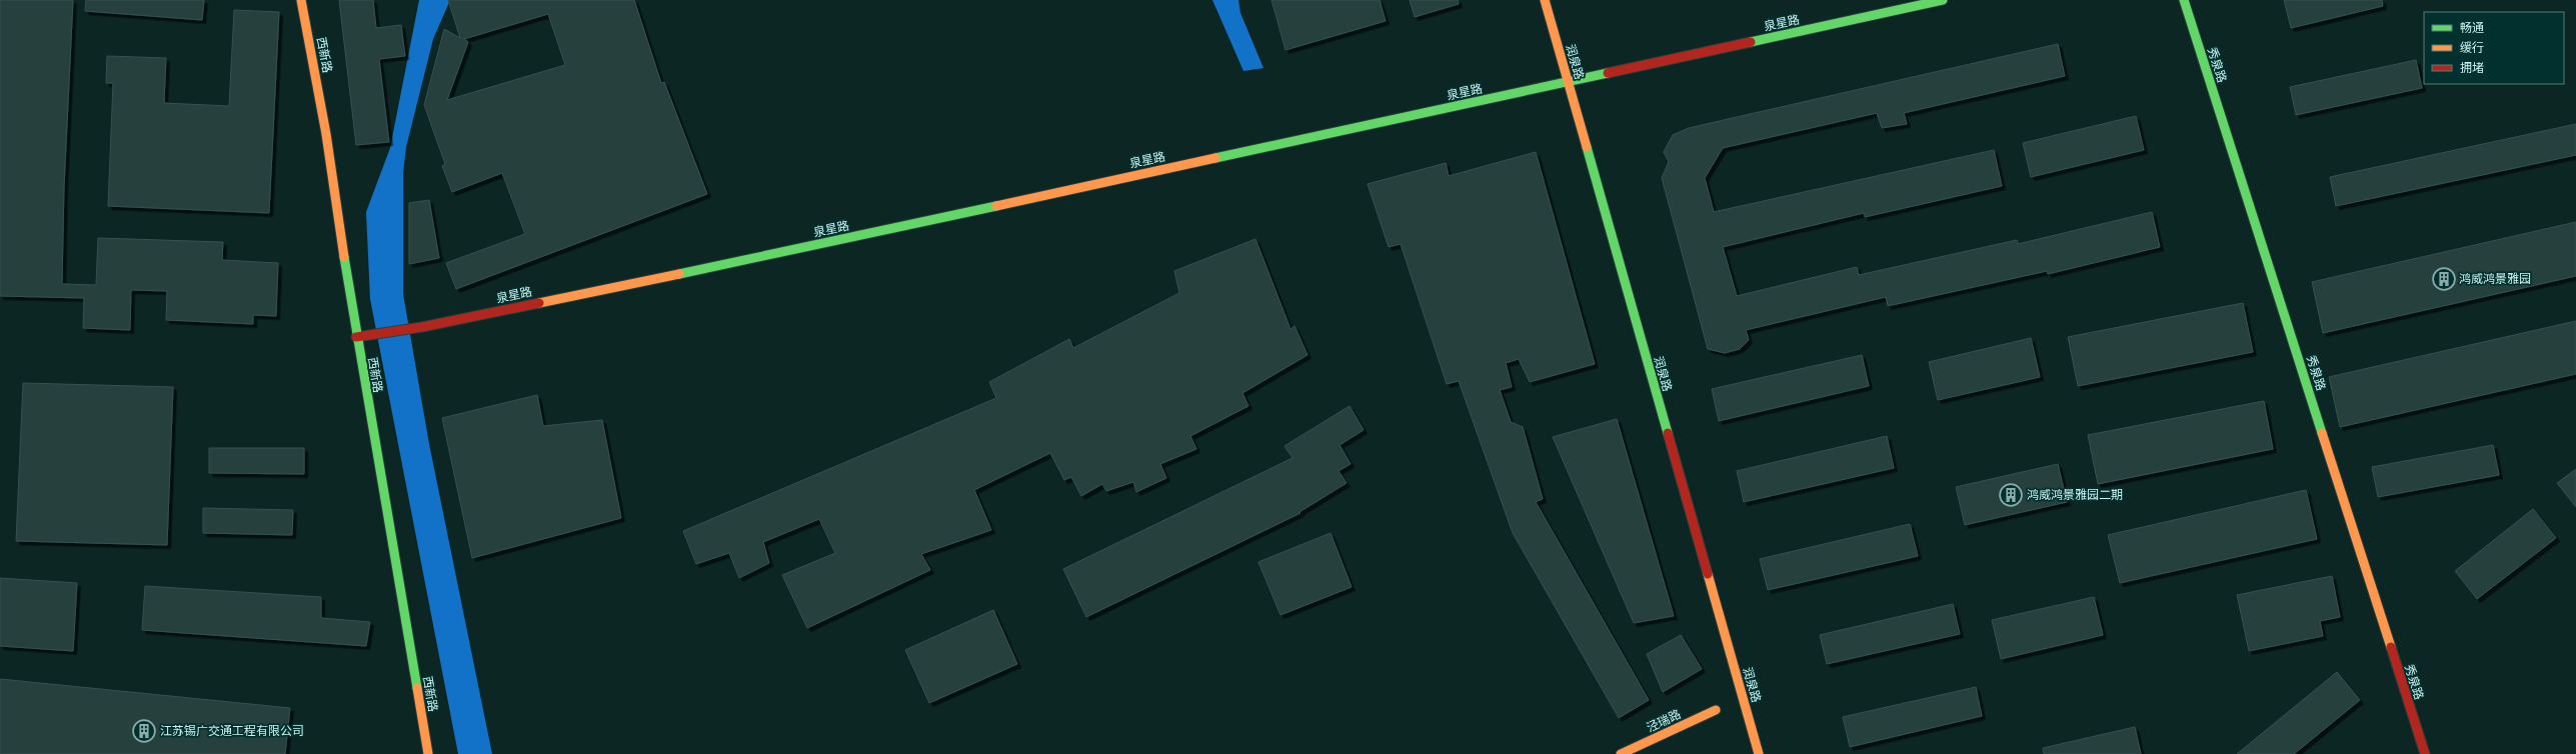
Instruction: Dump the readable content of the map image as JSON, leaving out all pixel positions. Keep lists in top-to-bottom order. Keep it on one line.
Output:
{"streets":{"street":["泉星路","西新路","润泉路","秀泉路","泾瑞路"]},"crossings":[["泉星路","西新路"],["泉星路","润泉路"]],"places":{"building":["鸿威鸿景雅园","鸿威鸿景雅园二期","江苏锡广交通工程有限公司"]},"legend":["畅通","缓行","拥堵"]}
